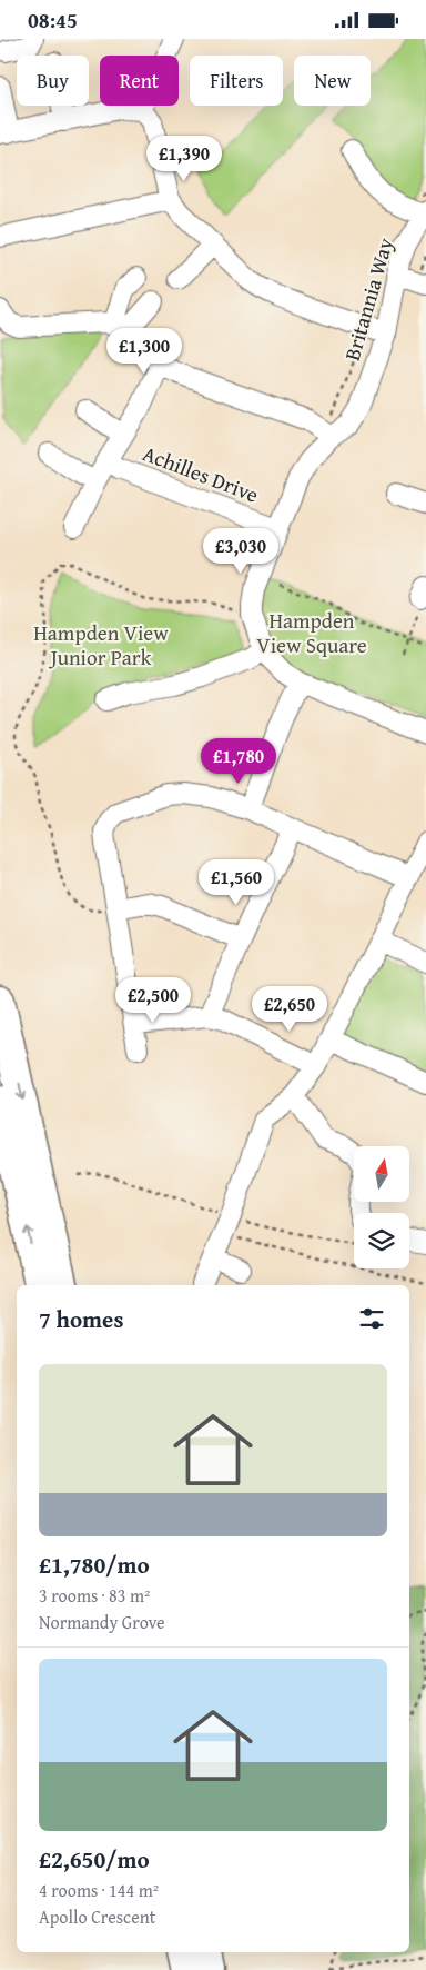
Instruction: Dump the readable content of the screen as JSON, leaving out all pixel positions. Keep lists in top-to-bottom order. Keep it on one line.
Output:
{"streets":{"street":["Britannia Way","Achilles Drive"]},"crossings":[["Britannia Way","Achilles Drive"]],"parks":["Hampden View Square","Hampden View Junior Park"],"north":"top","page":{"status":"08:45","chip":["Buy","Rent","Filters","New"],"price":["£1,390","£1,300","£3,030","£1,780","£1,560","£2,500","£2,650"],"heading":"7 homes","list":[{"name":"£1,780/mo","note":"3 rooms · 83 m² · Normandy Grove"},{"name":"£2,650/mo","note":"4 rooms · 144 m² · Apollo Crescent"}]}}
